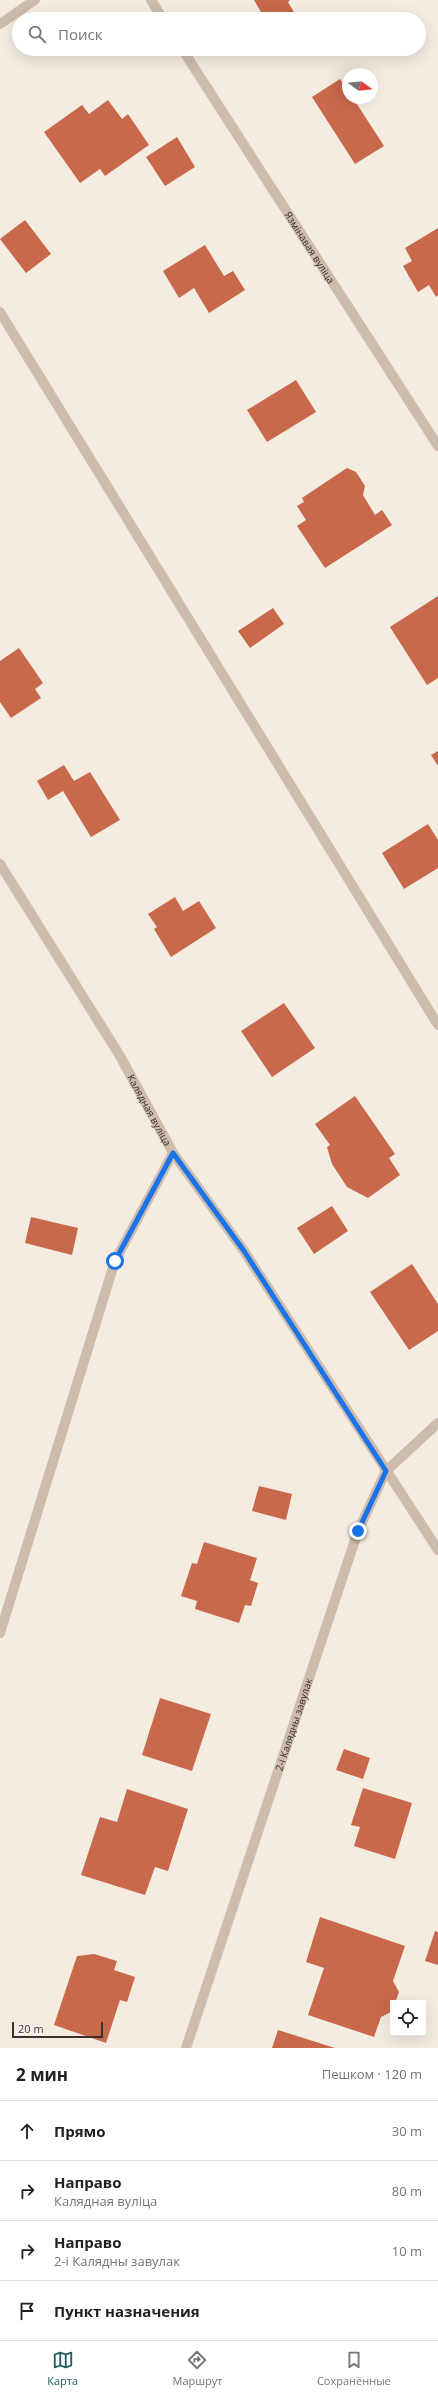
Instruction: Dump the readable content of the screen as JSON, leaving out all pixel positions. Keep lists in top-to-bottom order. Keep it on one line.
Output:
{"streets":{"street":["Язмінавая вуліца","Калядная вуліца","2-і Калядны завулак"]},"crossings":[["Калядная вуліца","2-і Калядны завулак"]],"scale_bar":"20 m","north":"right","page":{"search":"Поиск","scale":"20 m","heading":["2 мин","Пешком · 120 m"],"list":[["Прямо","30 m"],["Направо","Калядная вуліца","80 m"],["Направо","2-і Калядны завулак","10 m"],"Пункт назначения"],"nav":["Карта","Маршрут","Сохранённые"]}}
